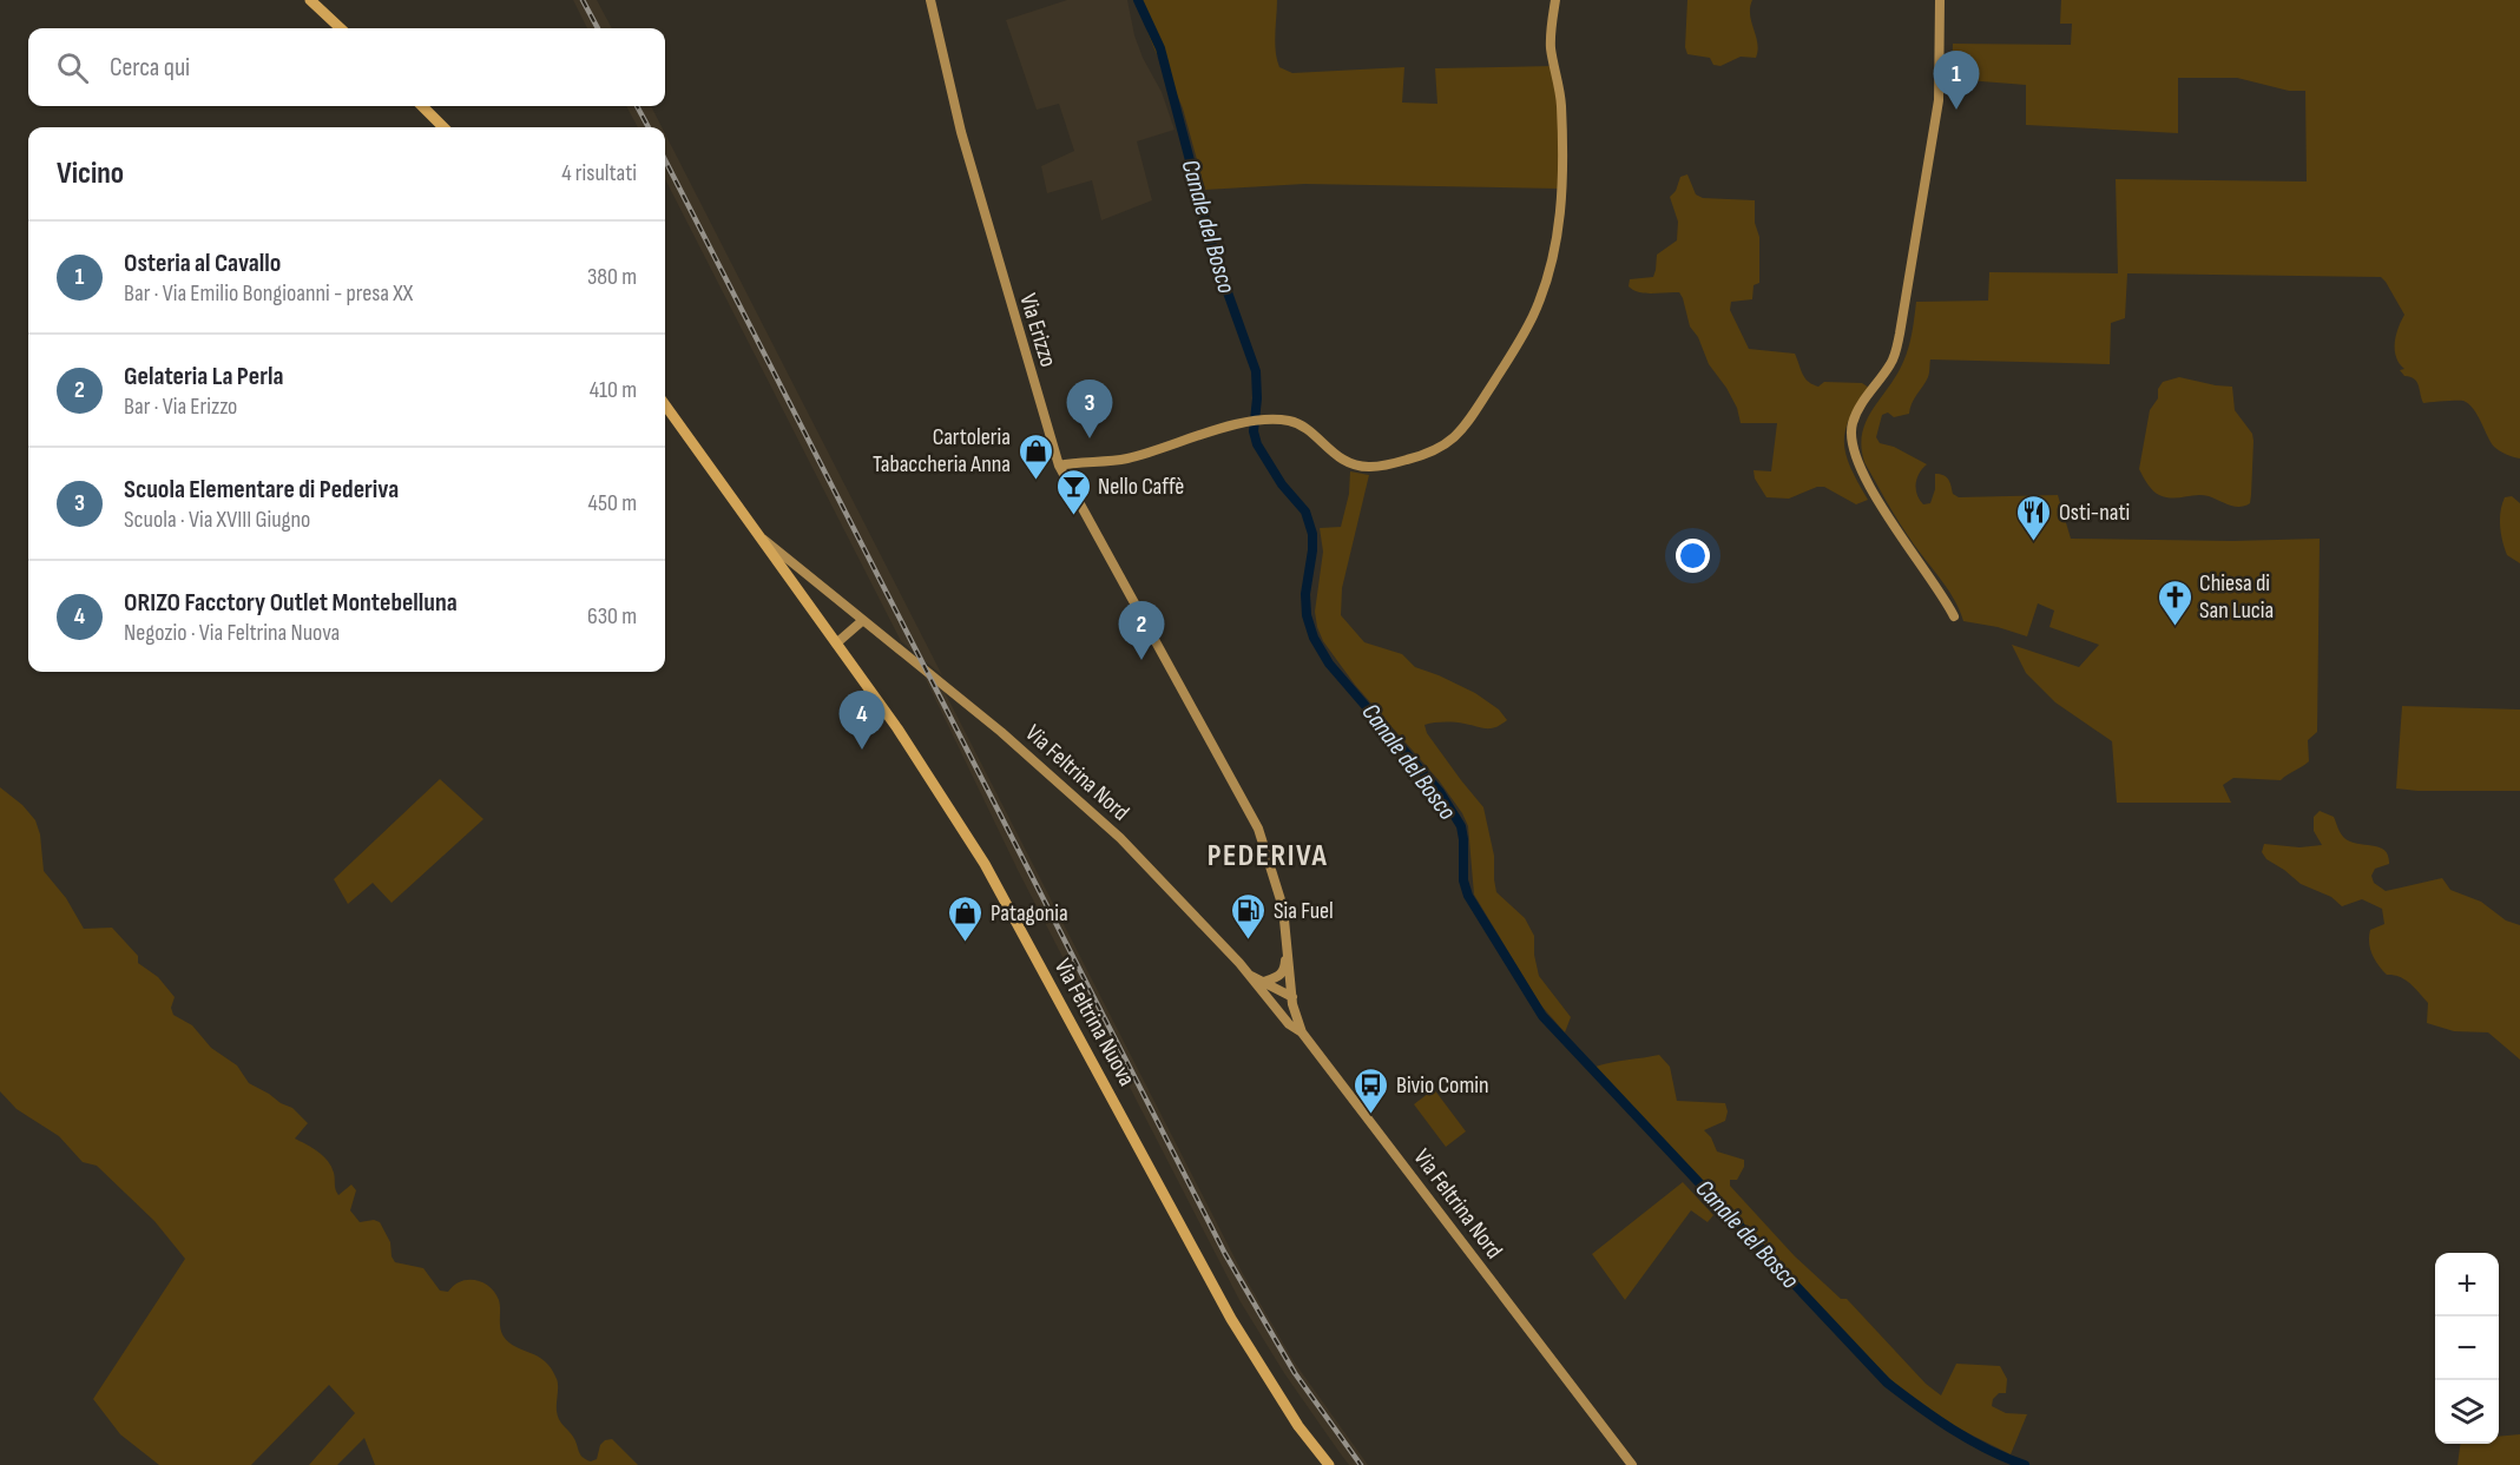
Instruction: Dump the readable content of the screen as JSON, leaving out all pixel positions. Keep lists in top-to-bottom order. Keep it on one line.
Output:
{"streets":{"main road":["Via Erizzo","Via Feltrina Nord","Via Feltrina Nuova"]},"crossings":[["Via Erizzo","Via Feltrina Nord"],["Via Feltrina Nord","Via Feltrina Nuova"]],"districts":["PEDERIVA"],"water":["Canale del Bosco"],"places":{"shop":["Cartoleria Tabaccheria Anna","Patagonia"],"bar":["Nello Caffè"],"restaurant":["Osti-nati"],"church":["Chiesa di San Lucia"],"fuel station":["Sia Fuel"],"bus stop":["Bivio Comin"]},"page":{"search":"Cerca qui","pins":["1","3","2","4"],"heading":["Vicino","4 risultati"],"list":[{"mark":"1","name":"Osteria al Cavallo","note":"Bar · Via Emilio Bongioanni - presa XX","value":"380 m"},{"mark":"2","name":"Gelateria La Perla","note":"Bar · Via Erizzo","value":"410 m"},{"mark":"3","name":"Scuola Elementare di Pederiva","note":"Scuola · Via XVIII Giugno","value":"450 m"},{"mark":"4","name":"ORIZO Facctory Outlet Montebelluna","note":"Negozio · Via Feltrina Nuova","value":"630 m"}],"map_buttons":["+","−"]}}
